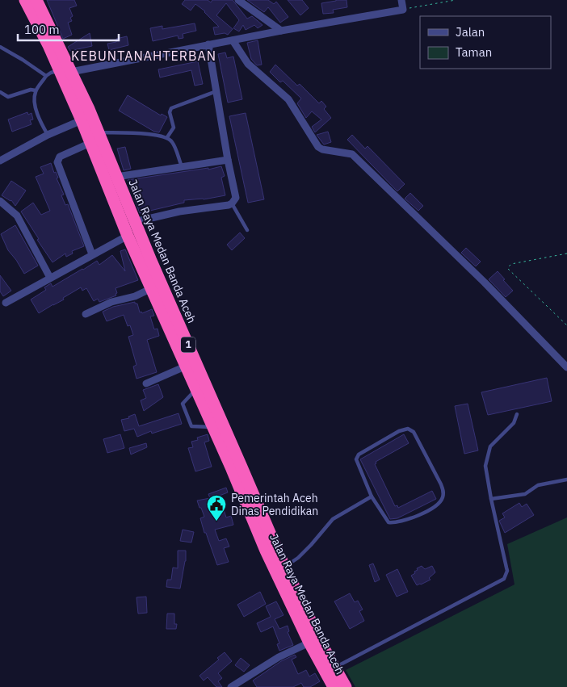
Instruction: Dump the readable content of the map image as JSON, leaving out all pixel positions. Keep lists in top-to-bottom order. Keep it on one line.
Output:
{"streets":{"highway":["Jalan Raya Medan Banda Aceh","1"]},"districts":["KEBUNTANAHTERBAN"],"places":{"public building":["Pemerintah Aceh Dinas Pendidikan"]},"legend":["Jalan","Taman"],"scale_bar":"100 m"}
